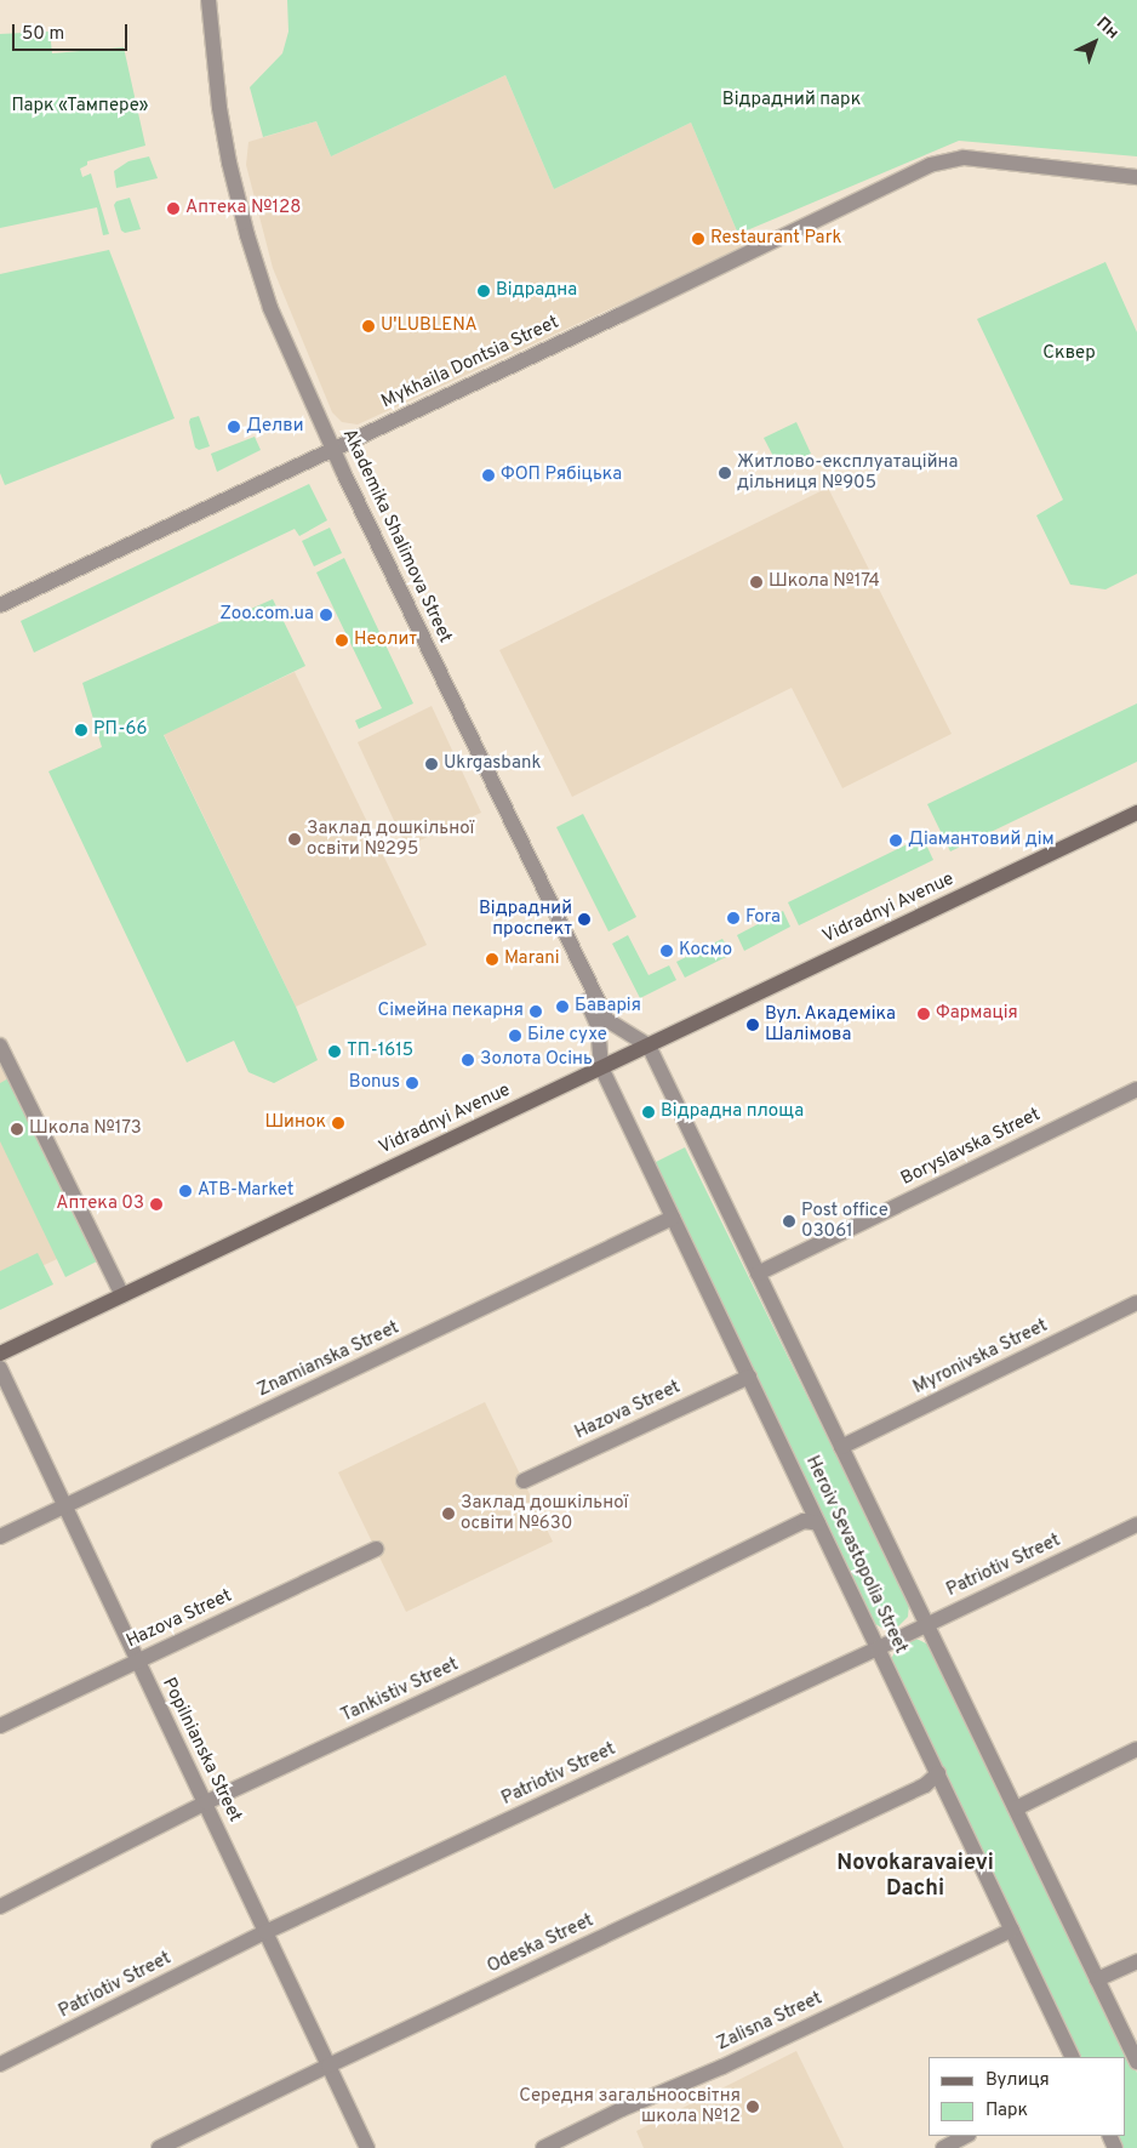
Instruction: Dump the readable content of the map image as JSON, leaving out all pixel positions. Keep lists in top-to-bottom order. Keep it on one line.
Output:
{"streets":{"main road":["Vidradnyi Avenue"],"street":["Mykhaila Dontsia Street","Akademika Shalimova Street","Boryslavska Street","Myronivska Street","Znamianska Street","Hazova Street","Heroiv Sevastopolia Street","Patriotiv Street","Tankistiv Street","Popilnianska Street","Odeska Street","Zalisna Street"]},"crossings":[["Mykhaila Dontsia Street","Akademika Shalimova Street"],["Akademika Shalimova Street","Vidradnyi Avenue"],["Akademika Shalimova Street","Heroiv Sevastopolia Street"],["Vidradnyi Avenue","Heroiv Sevastopolia Street"],["Boryslavska Street","Heroiv Sevastopolia Street"],["Myronivska Street","Heroiv Sevastopolia Street"],["Znamianska Street","Heroiv Sevastopolia Street"],["Znamianska Street","Popilnianska Street"],["Hazova Street","Heroiv Sevastopolia Street"],["Hazova Street","Popilnianska Street"],["Heroiv Sevastopolia Street","Patriotiv Street"],["Heroiv Sevastopolia Street","Tankistiv Street"],["Heroiv Sevastopolia Street","Odeska Street"],["Heroiv Sevastopolia Street","Zalisna Street"],["Patriotiv Street","Popilnianska Street"],["Tankistiv Street","Popilnianska Street"],["Popilnianska Street","Odeska Street"]],"districts":["Novokaravaievi Dachi"],"parks":["Відрадний парк","Парк «Тампере»","Сквер"],"places":["Аптека №128","Restaurant Park","Відрадна","U'LUBLENA","Делви","Житлово-експлуатаційна дільниця №905","ФОП Рябіцька","Школа №174","Zoo.com.ua","Неолит","РП-66","Ukrgasbank","Заклад дошкільної освіти №295","Діамантовий дім","Fora","Відрадний проспект","Космо","Marani","Баварія","Сімейна пекарня","Фармація","Вул. Академіка Шалімова","Біле сухе","ТП-1615","Золота Осінь","Bonus","Відрадна площа","Шинок","Школа №173","ATB-Market","Аптека 03","Post office 03061","Заклад дошкільної освіти №630","Середня загальноосвітня школа №12"],"legend":["Вулиця","Парк"],"scale_bar":"50 m","north":"top right"}
